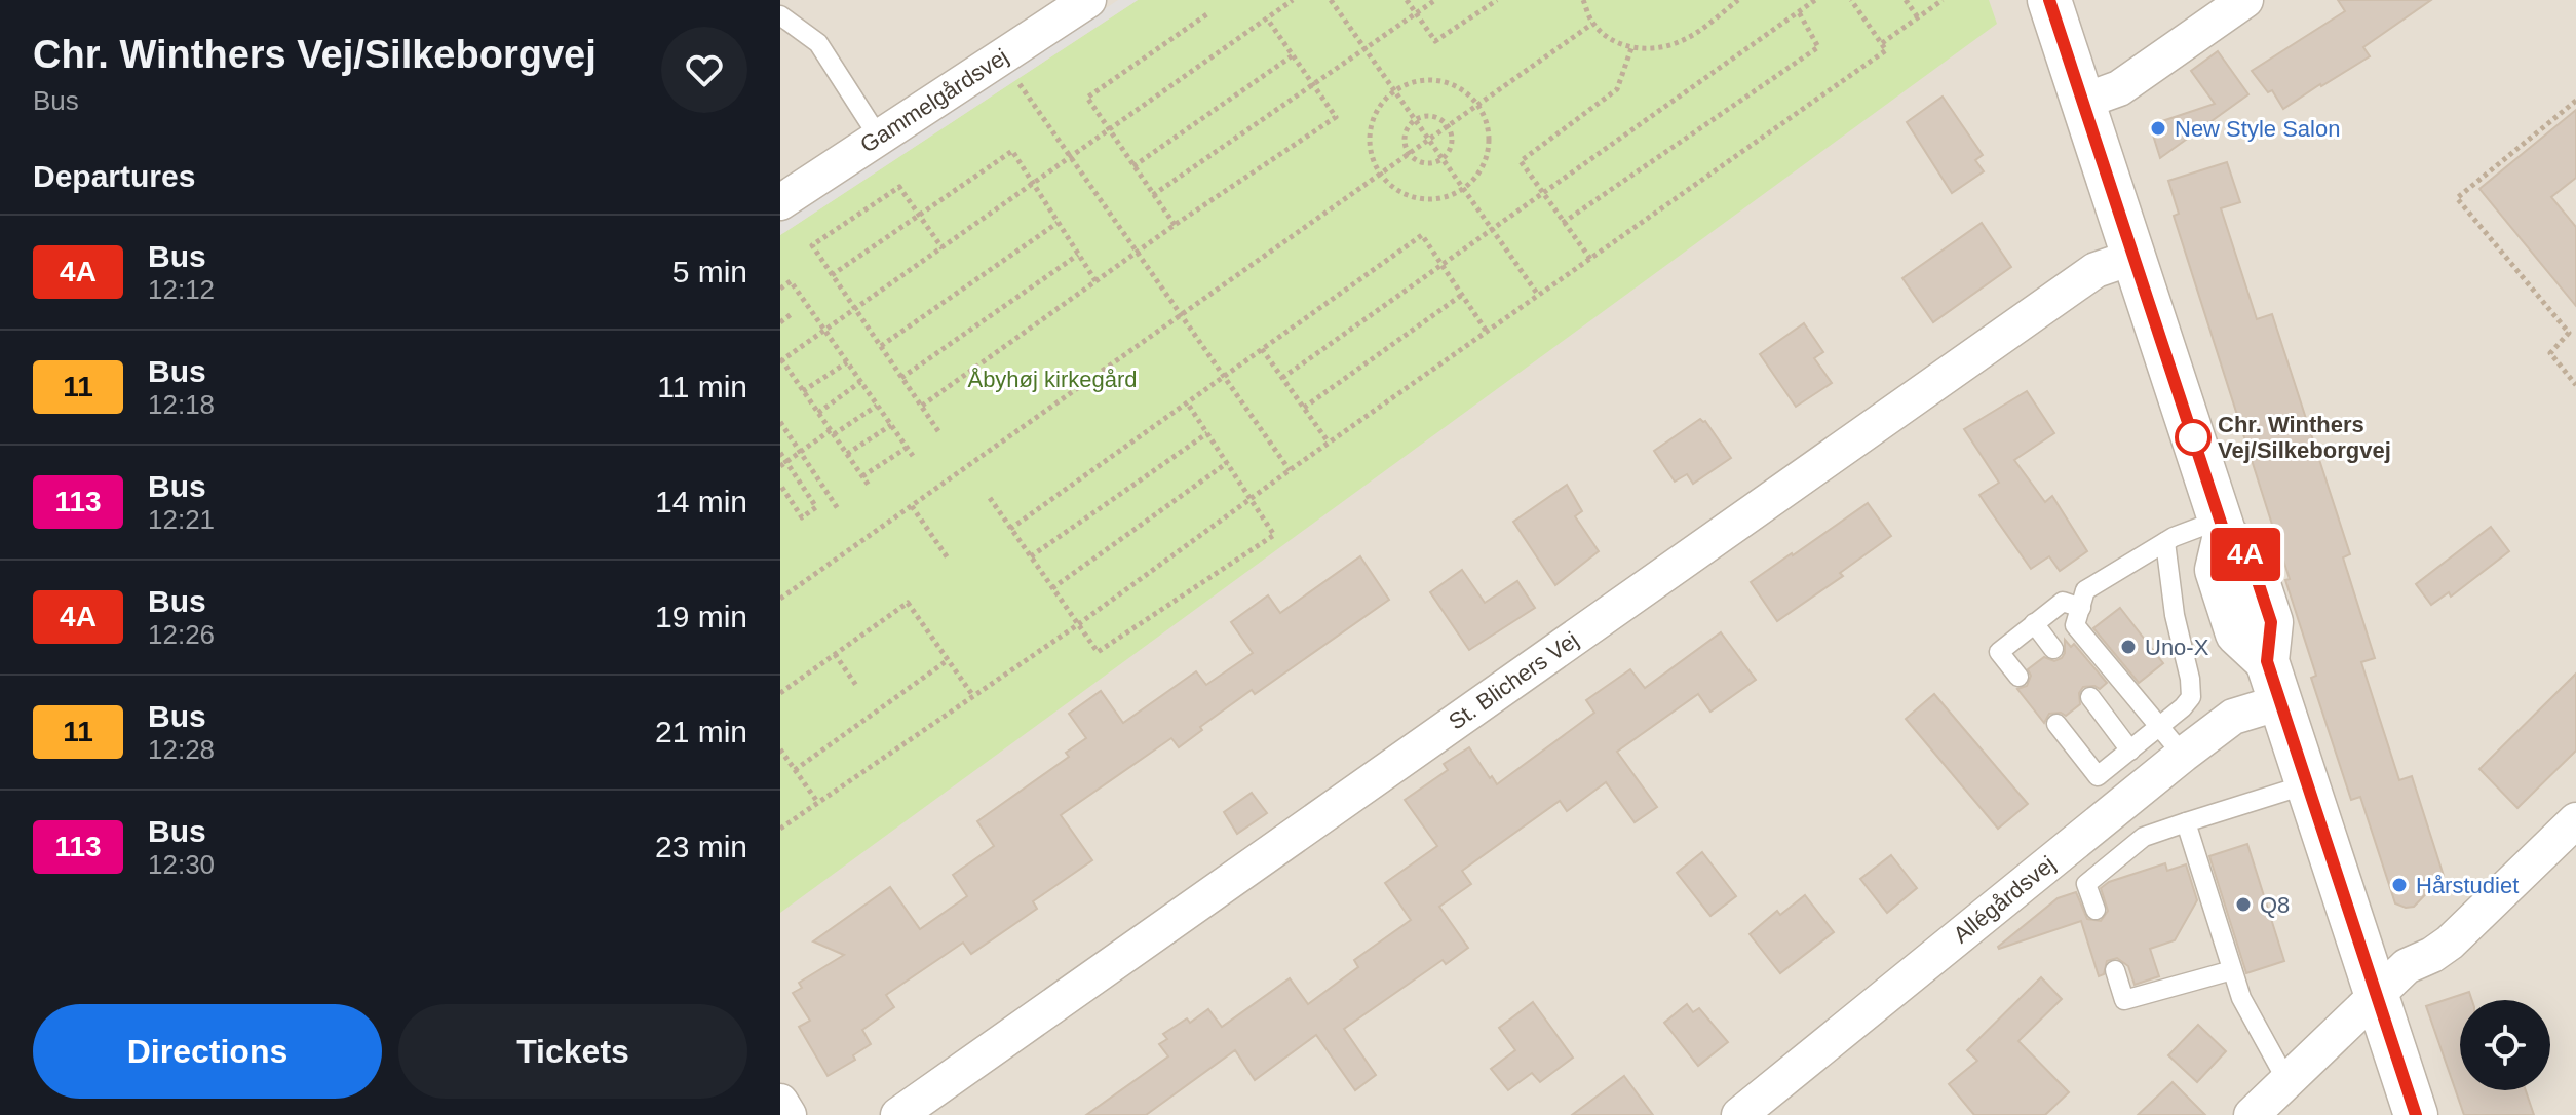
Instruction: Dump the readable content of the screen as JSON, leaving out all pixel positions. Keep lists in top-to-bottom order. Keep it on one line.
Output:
{"streets":{"street":["Gammelgårdsvej","St. Blichers Vej","Allégårdsvej"]},"parks":["Åbyhøj kirkegård"],"places":["New Style Salon","Chr. Winthers Vej/Silkeborgvej","Uno-X","Hårstudiet","Q8"],"lines":["bus line 4A"],"page":{"heading":[["Chr. Winthers Vej/Silkeborgvej","Bus"],"Departures"],"on_map":"4A","list":[{"mark":"4A","name":"Bus","note":"12:12","value":"5 min"},{"mark":"11","name":"Bus","note":"12:18","value":"11 min"},{"mark":"113","name":"Bus","note":"12:21","value":"14 min"},{"mark":"4A","name":"Bus","note":"12:26","value":"19 min"},{"mark":"11","name":"Bus","note":"12:28","value":"21 min"},{"mark":"113","name":"Bus","note":"12:30","value":"23 min"}],"buttons":["Directions","Tickets"]}}
